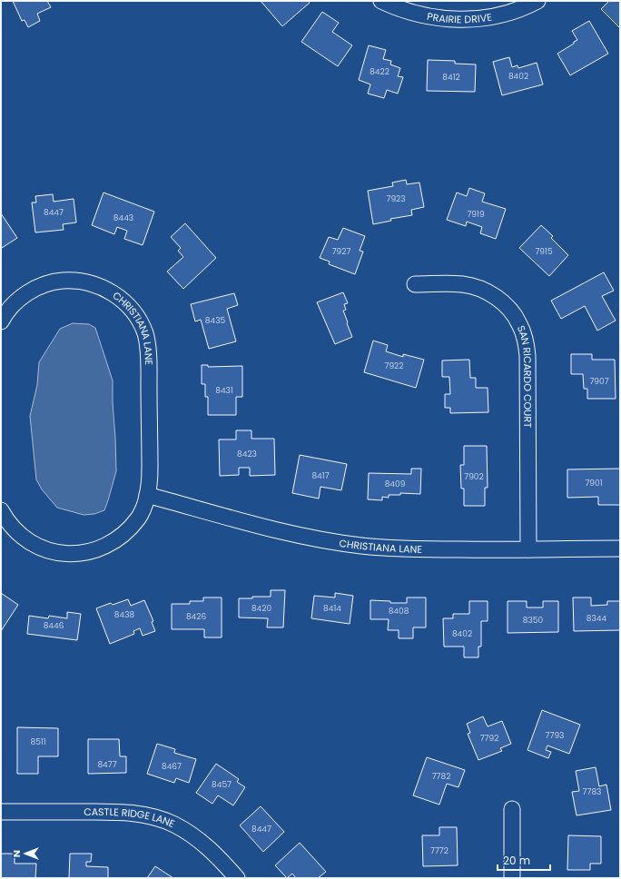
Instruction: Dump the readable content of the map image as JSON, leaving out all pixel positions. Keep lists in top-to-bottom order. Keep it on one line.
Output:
{"streets":{"street":["PRAIRIE DRIVE","CHRISTIANA LANE","SAN RICARDO COURT","CASTLE RIDGE LANE"]},"crossings":[["CHRISTIANA LANE","SAN RICARDO COURT"]],"house_numbers":["8422","8402","8412","7923","8447","7919","8443","7927","7915","8435","7922","7907","8431","8423","8417","7902","7901","8409","8420","8414","8408","8438","8426","8344","8350","8446","8402","7793","7792","8511","8477","8467","7782","8457","7783","8447","7772"],"scale_bar":"20 m","north":"left"}
